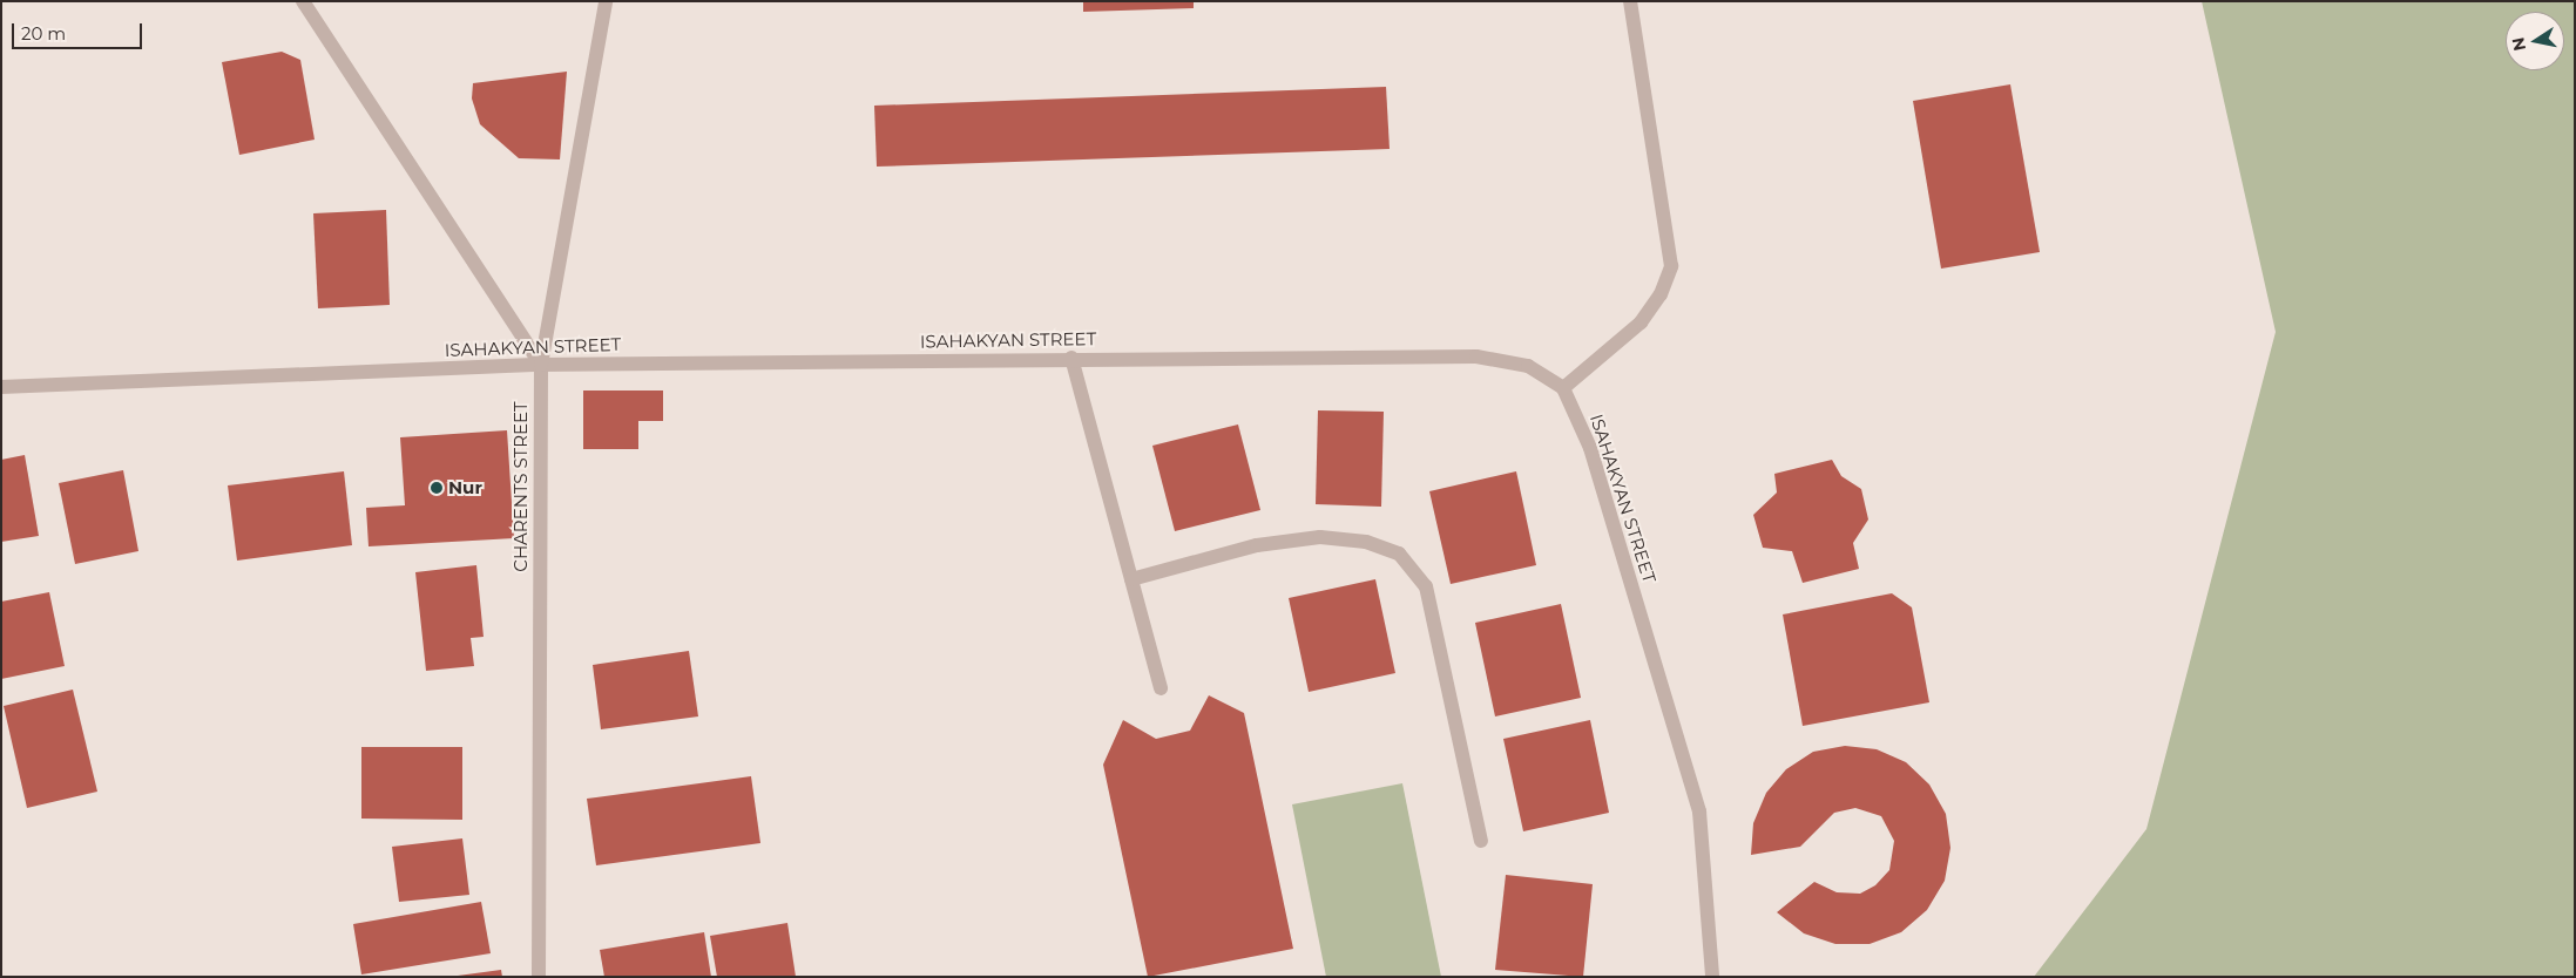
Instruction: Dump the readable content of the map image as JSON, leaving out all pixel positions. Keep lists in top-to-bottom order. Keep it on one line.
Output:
{"streets":{"street":["ISAHAKYAN STREET","CHARENTS STREET"]},"crossings":[["ISAHAKYAN STREET","CHARENTS STREET"]],"places":["Nur"],"scale_bar":"20 m","north":"left"}
